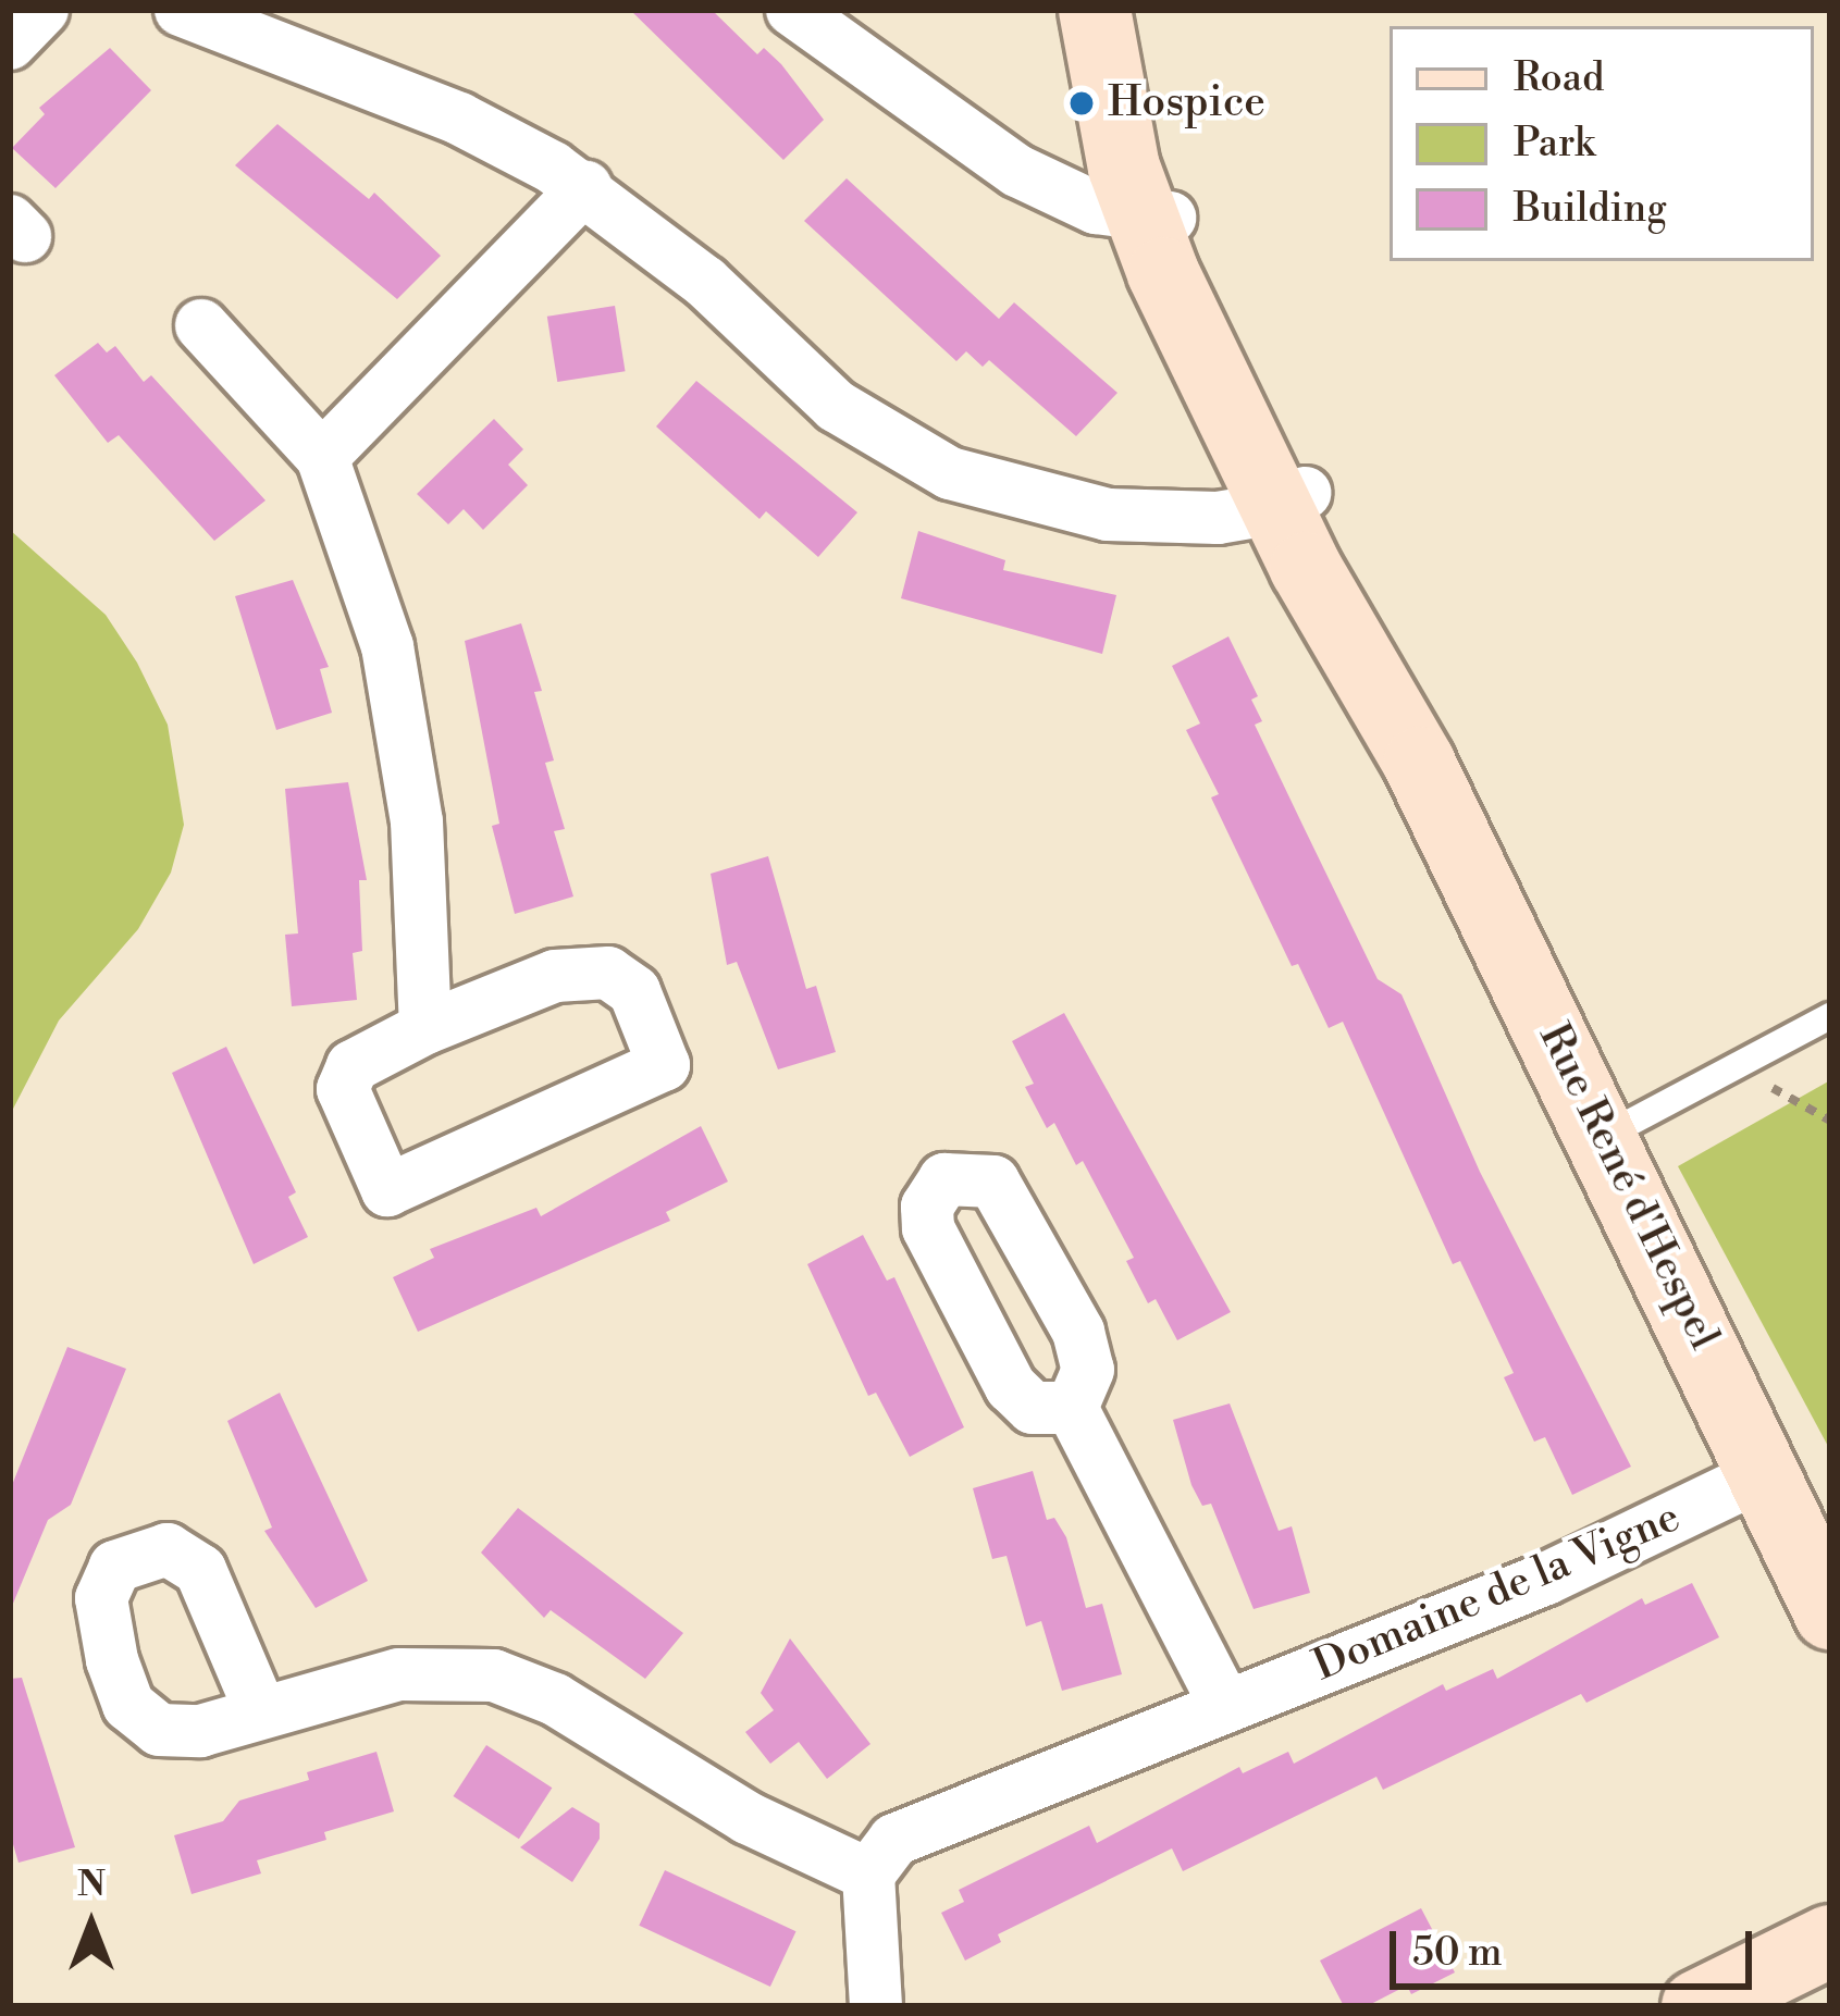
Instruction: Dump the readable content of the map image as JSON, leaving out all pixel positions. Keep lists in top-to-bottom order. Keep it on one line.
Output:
{"streets":{"main road":["Rue René d'Hespel"],"street":["Domaine de la Vigne"]},"crossings":[["Rue René d'Hespel","Domaine de la Vigne"]],"places":["Hospice"],"legend":["Road","Park","Building"],"scale_bar":"50 m","north":"top"}
